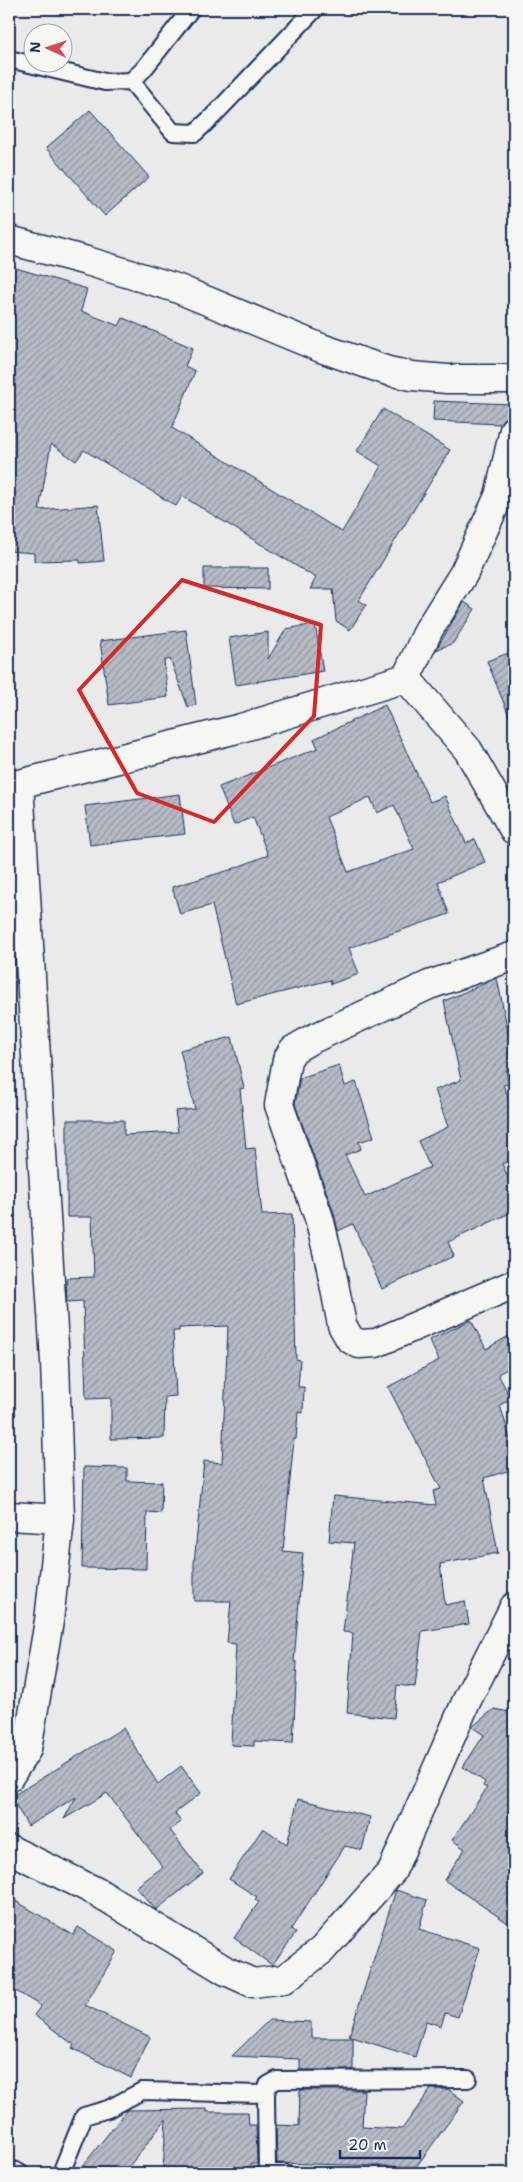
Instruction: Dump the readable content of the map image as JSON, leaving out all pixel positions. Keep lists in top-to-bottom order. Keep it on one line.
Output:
{"scale_bar":"20 m","north":"left"}
